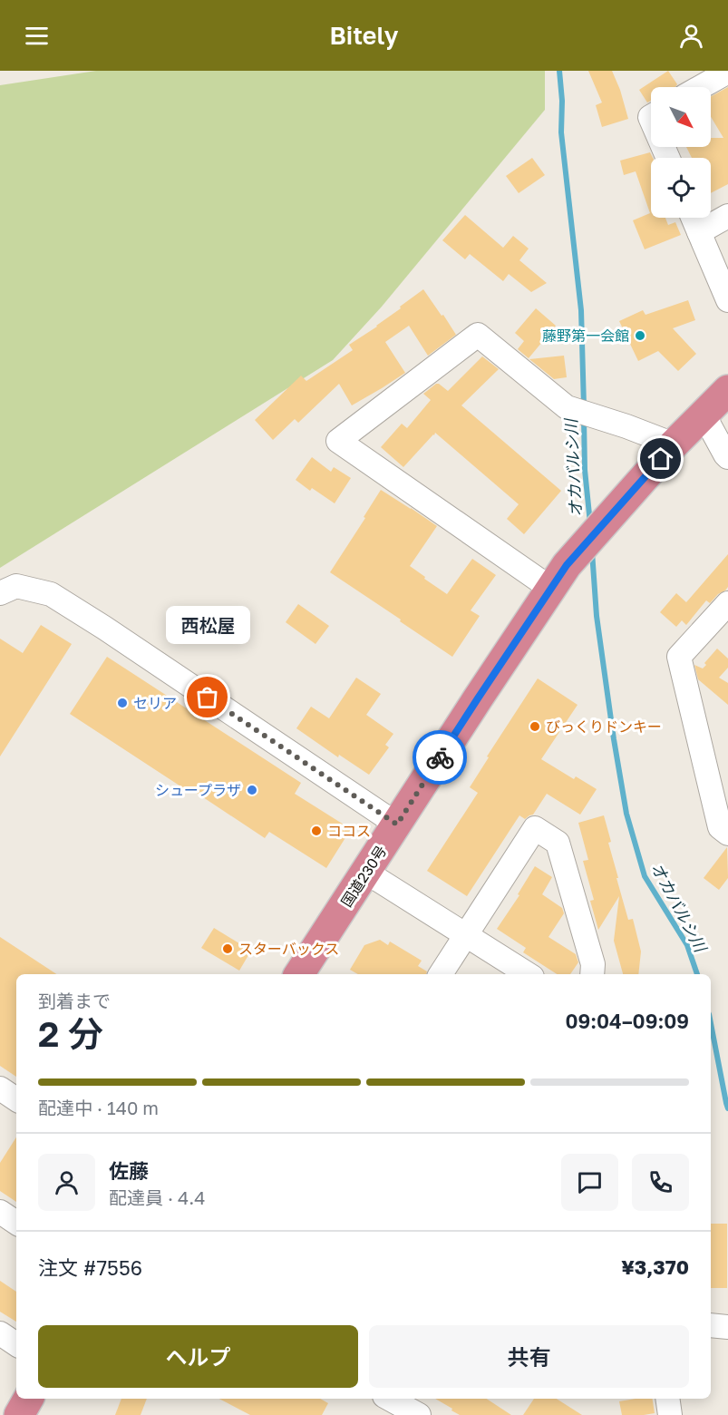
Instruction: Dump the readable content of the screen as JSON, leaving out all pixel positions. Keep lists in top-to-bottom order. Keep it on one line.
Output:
{"streets":{"highway":["国道230号"]},"water":["オカバルシ川"],"places":["藤野第一会館","西松屋","セリア","びっくりドンキー","シュープラザ","ココス","スターバックス"],"north":"bottom right","page":{"header":"Bitely","bubble":"西松屋","heading":["2 分","到着まで","09:04–09:09"],"panel":["佐藤","配達員 · 4.4","注文 #7556","¥3,370"],"bar":"配達中 · 140 m","buttons":["ヘルプ","共有"]}}
